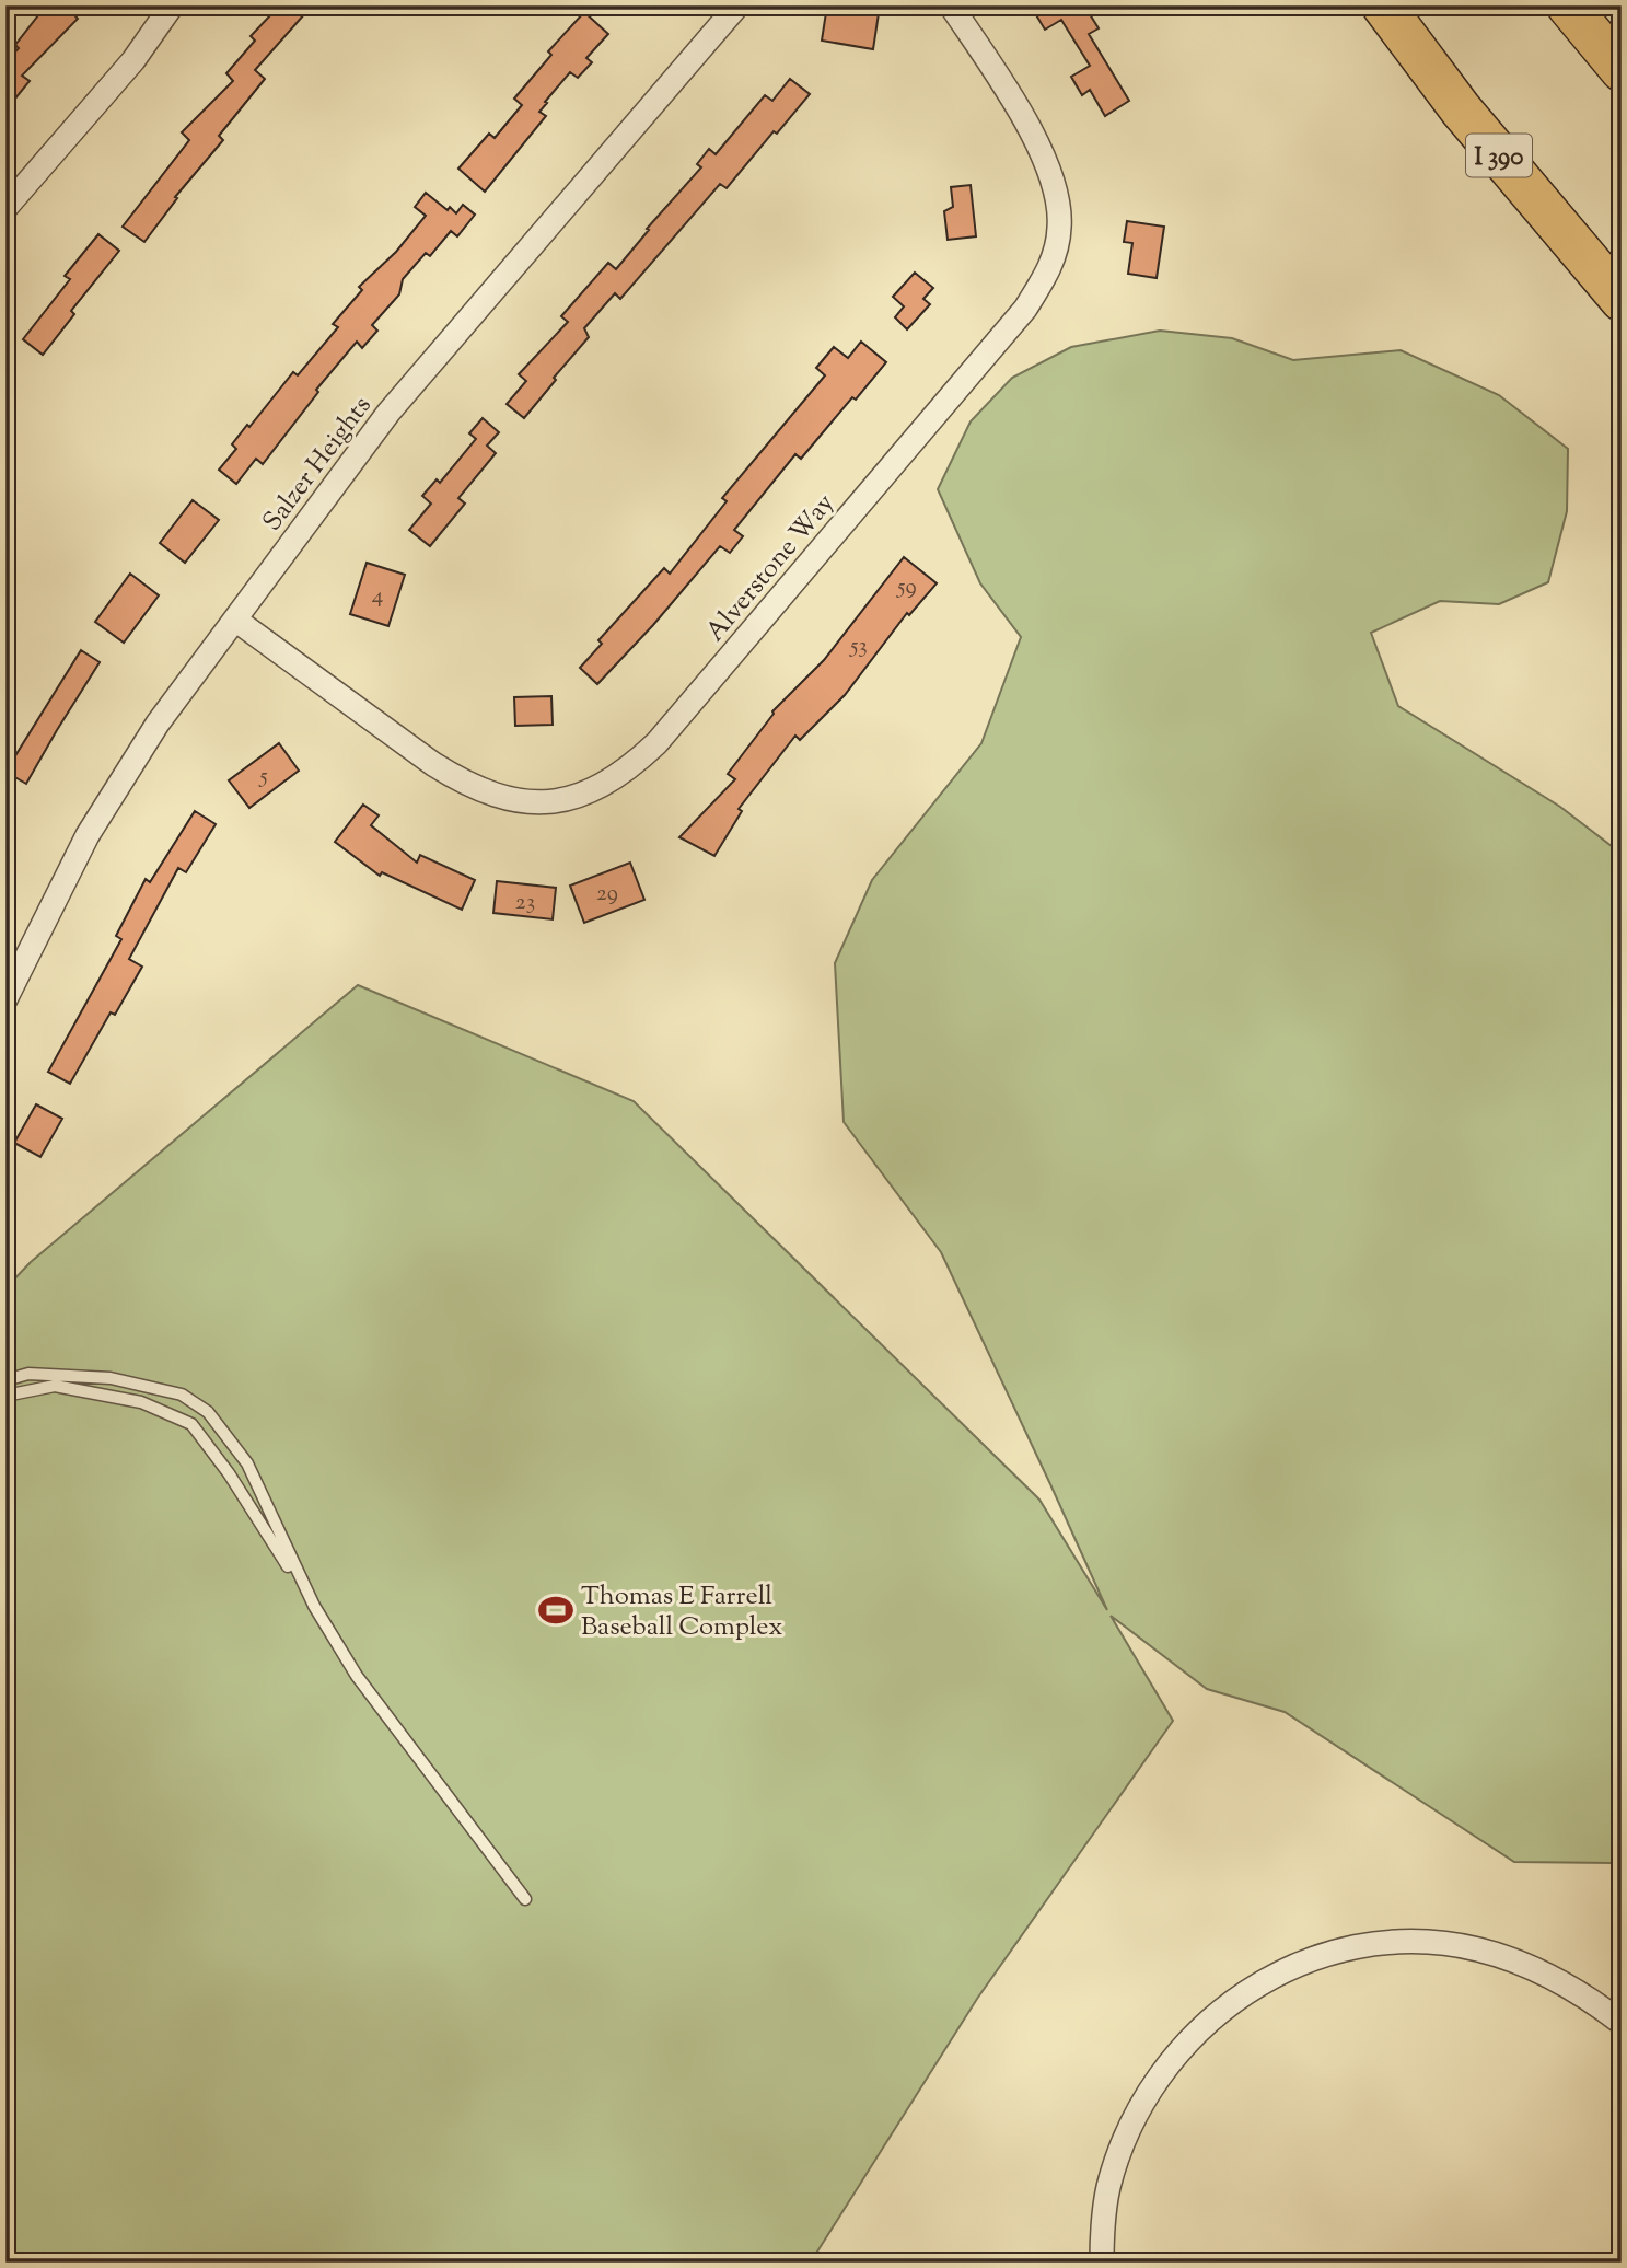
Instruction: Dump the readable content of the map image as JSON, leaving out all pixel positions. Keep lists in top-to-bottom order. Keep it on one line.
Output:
{"streets":{"highway":["I 390"],"street":["Salzer Heights","Alverstone Way"]},"crossings":[["Salzer Heights","Alverstone Way"]],"places":{"sports":["Thomas E Farrell Baseball Complex"]},"house_numbers":["59","4","53","5","29","23"]}
